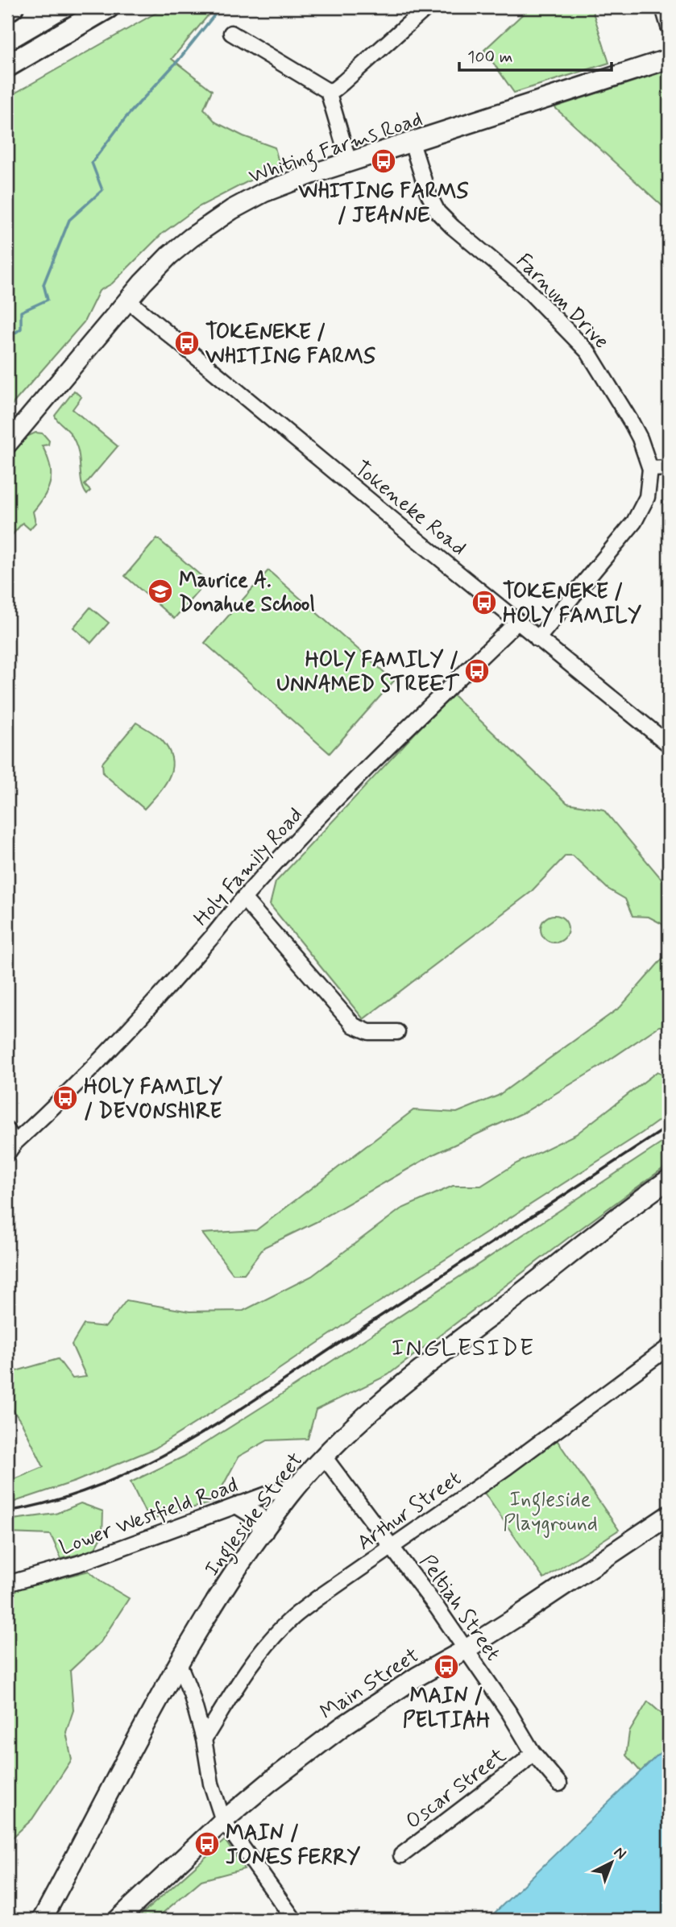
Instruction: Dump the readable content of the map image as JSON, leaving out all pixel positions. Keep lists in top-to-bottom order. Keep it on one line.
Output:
{"streets":{"main road":["Whiting Farms Road","Ingleside Street","Main Street"],"street":["Farnum Drive","Tokeneke Road","Holy Family Road","Arthur Street","Lower Westfield Road","Peltiah Street","Oscar Street"]},"crossings":[["Whiting Farms Road","Farnum Drive"],["Whiting Farms Road","Tokeneke Road"],["Farnum Drive","Tokeneke Road"],["Tokeneke Road","Holy Family Road"],["Arthur Street","Peltiah Street"],["Ingleside Street","Lower Westfield Road"],["Ingleside Street","Peltiah Street"],["Peltiah Street","Main Street"],["Peltiah Street","Oscar Street"]],"districts":["INGLESIDE"],"parks":["Ingleside Playground"],"places":{"bus stop":["WHITING FARMS / JEANNE","TOKENEKE / WHITING FARMS","TOKENEKE / HOLY FAMILY","HOLY FAMILY / UNNAMED STREET","HOLY FAMILY / DEVONSHIRE","MAIN / PELTIAH","MAIN / JONES FERRY"],"school or university":["Maurice A. Donahue School"]},"scale_bar":"100 m","north":"top right"}
